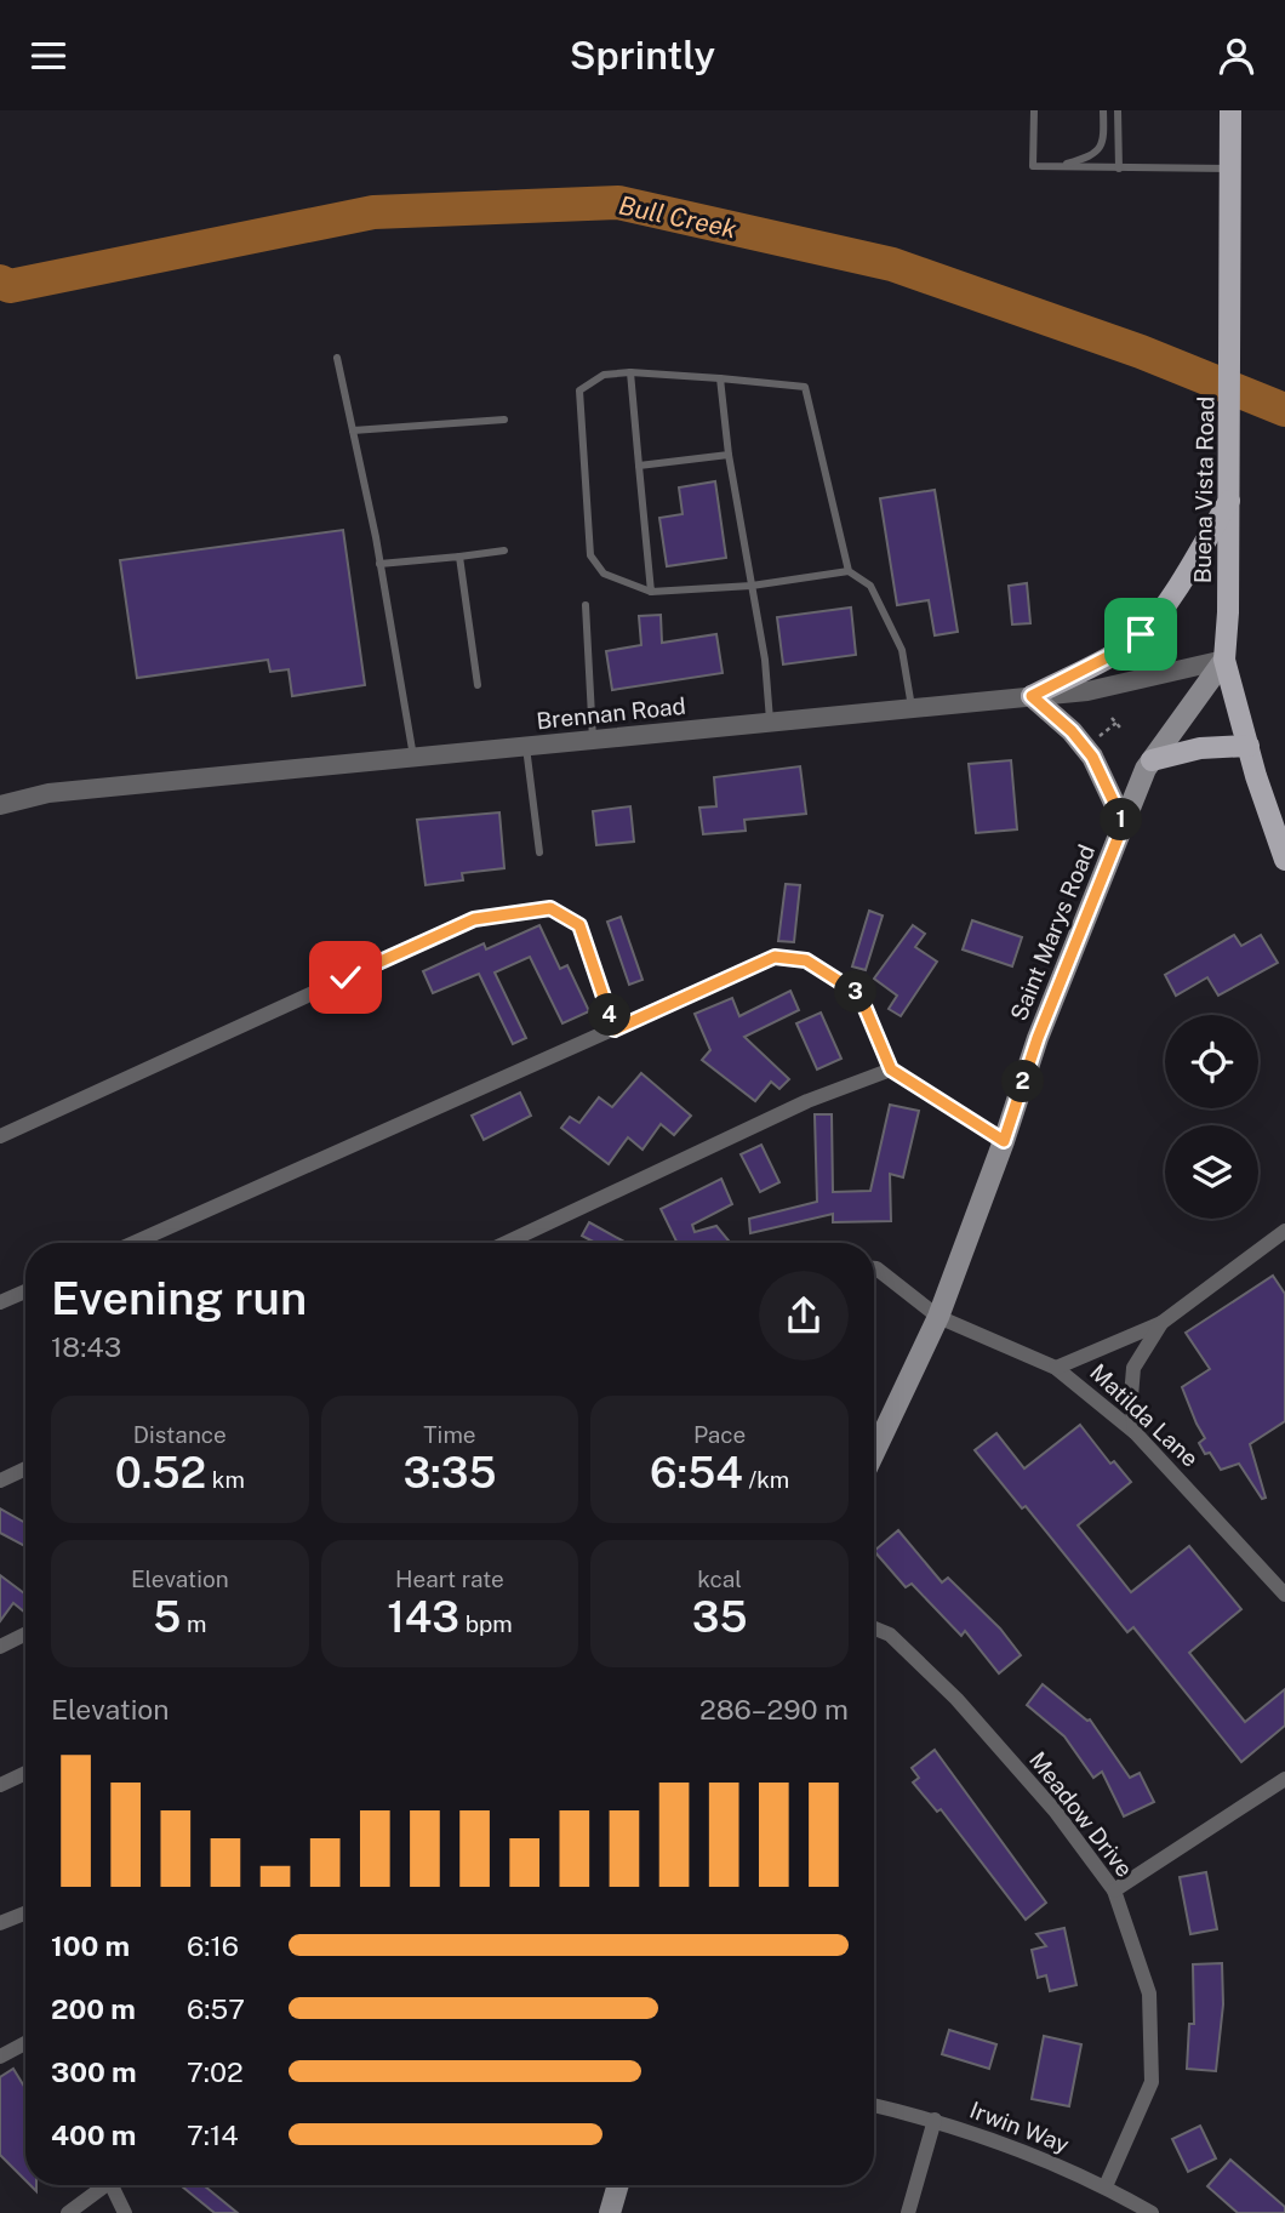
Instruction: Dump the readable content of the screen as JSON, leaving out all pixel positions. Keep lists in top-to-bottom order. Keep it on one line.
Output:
{"streets":{"main road":["Buena Vista Road","Saint Marys Road"],"street":["Brennan Road","Matilda Lane","Meadow Drive","Irwin Way"]},"crossings":[["Buena Vista Road","Brennan Road"],["Buena Vista Road","Saint Marys Road"],["Brennan Road","Saint Marys Road"],["Saint Marys Road","Matilda Lane"],["Meadow Drive","Irwin Way"]],"water":["Bull Creek"],"page":{"header":"Sprintly","pins":["1","3","4","2"],"heading":["Evening run","18:43"],"stats":[["Distance","0.52 km"],["Time","3:35"],["Pace","6:54 /km"],["Elevation","5 m"],["Heart rate","143 bpm"],["kcal","35"]],"chart":["Elevation","286–290 m"],"list":[{"name":"100 m","note":"6:16"},{"name":"200 m","note":"6:57"},{"name":"300 m","note":"7:02"},{"name":"400 m","note":"7:14"}]}}
